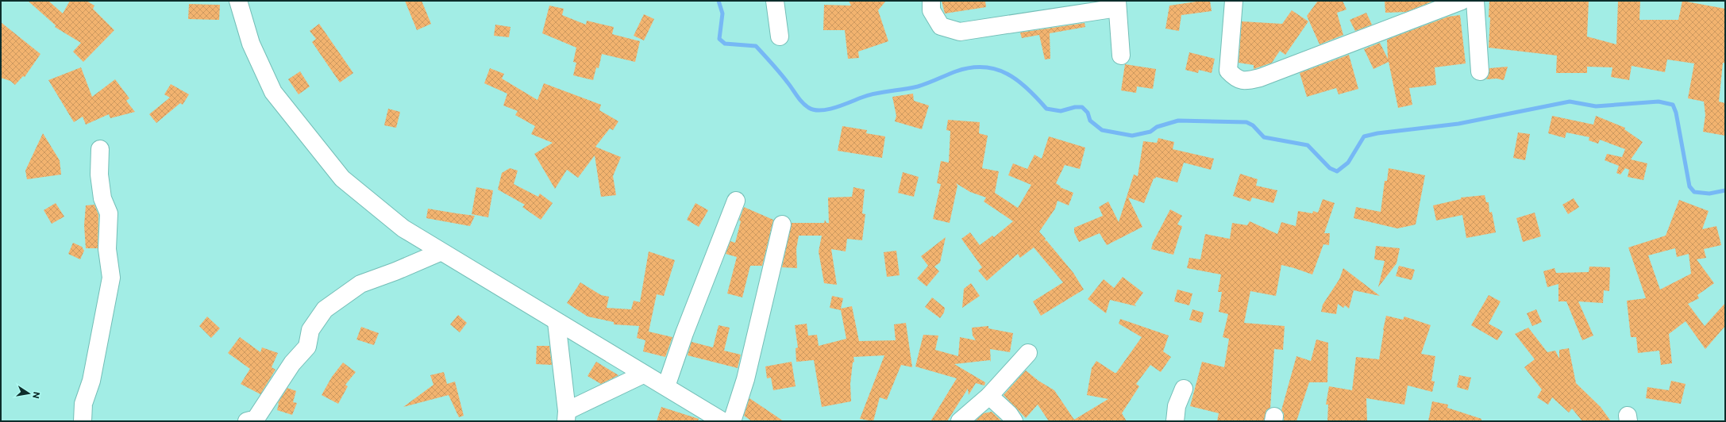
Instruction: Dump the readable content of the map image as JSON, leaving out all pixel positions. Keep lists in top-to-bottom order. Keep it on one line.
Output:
{"north":"right"}
